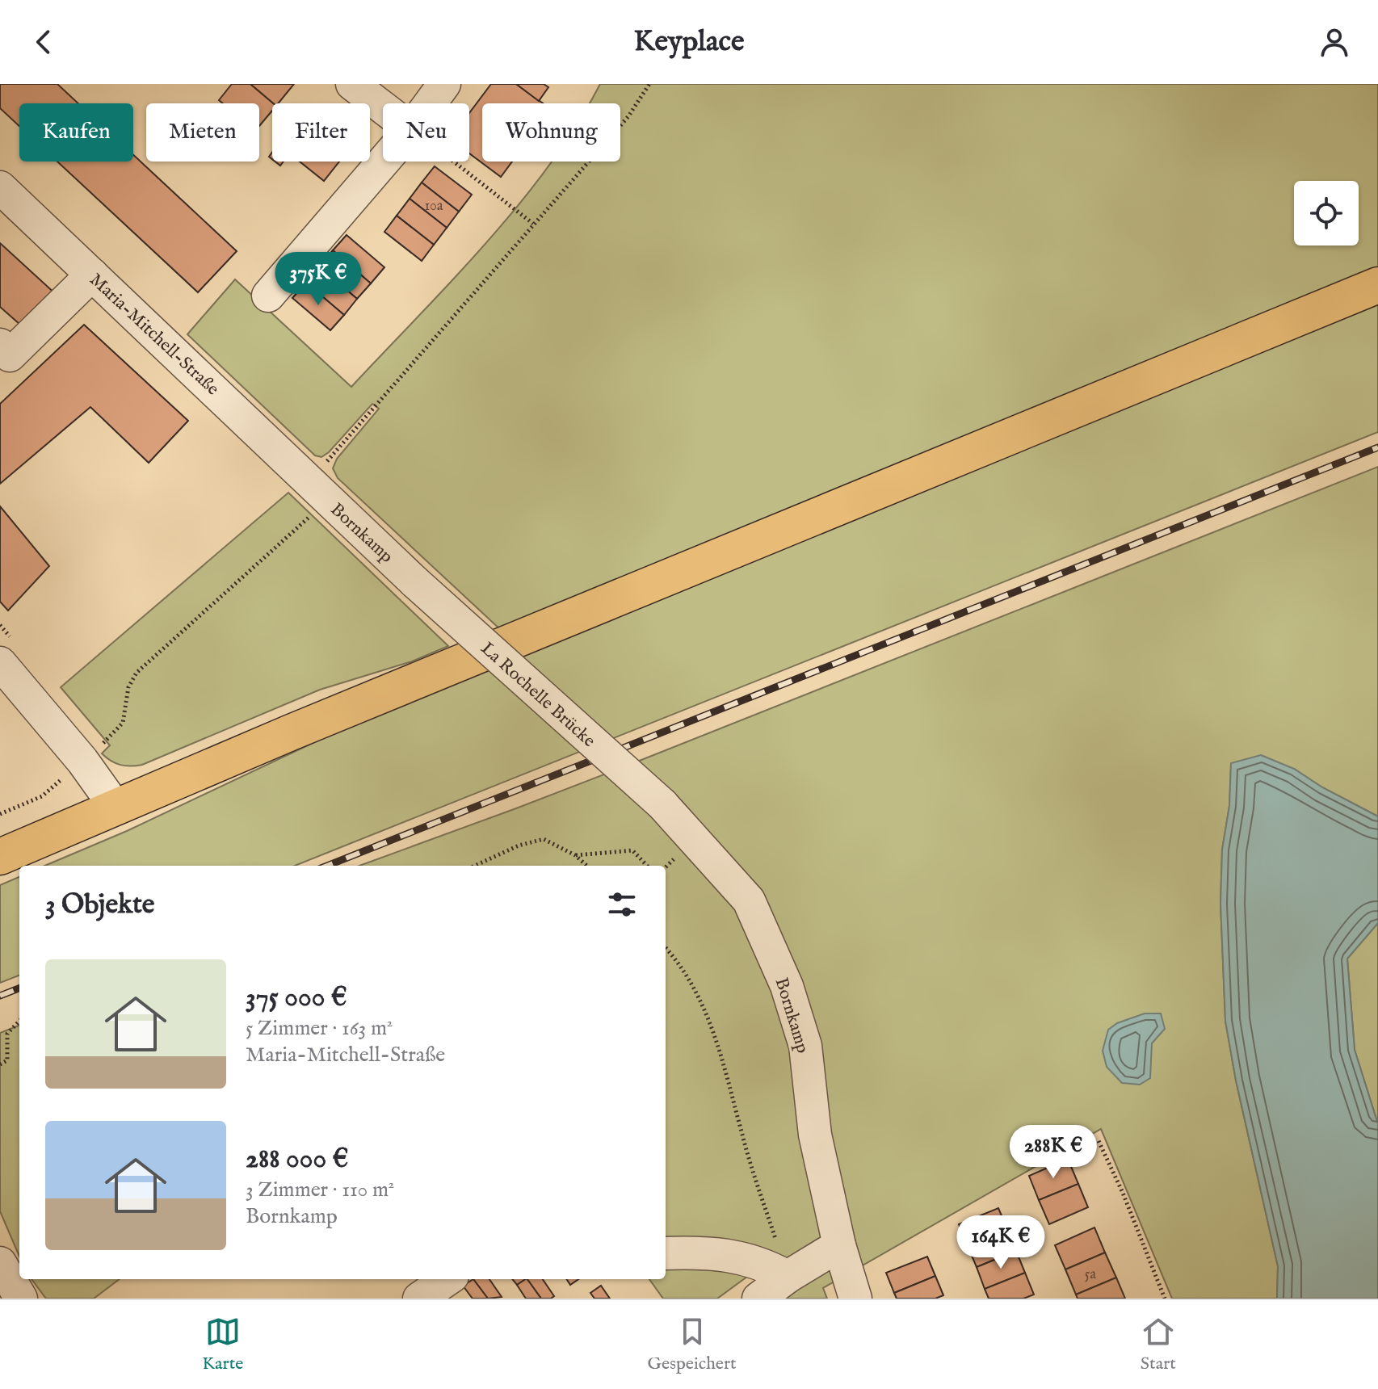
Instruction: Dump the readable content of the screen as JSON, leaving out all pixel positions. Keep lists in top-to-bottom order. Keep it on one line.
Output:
{"streets":{"street":["Maria-Mitchell-Straße","Bornkamp","La Rochelle Brücke"]},"crossings":[["Maria-Mitchell-Straße","Bornkamp"],["Bornkamp","La Rochelle Brücke"]],"house_numbers":["10a","5a"],"page":{"header":"Keyplace","chip":["Kaufen","Mieten","Filter","Neu","Wohnung"],"price":["375K €","288K €","164K €"],"heading":"3 Objekte","list":[{"name":"375 000 €","note":"5 Zimmer · 163 m² · Maria-Mitchell-Straße"},{"name":"288 000 €","note":"3 Zimmer · 110 m² · Bornkamp"}],"tabs":["Karte","Gespeichert","Start"]}}
